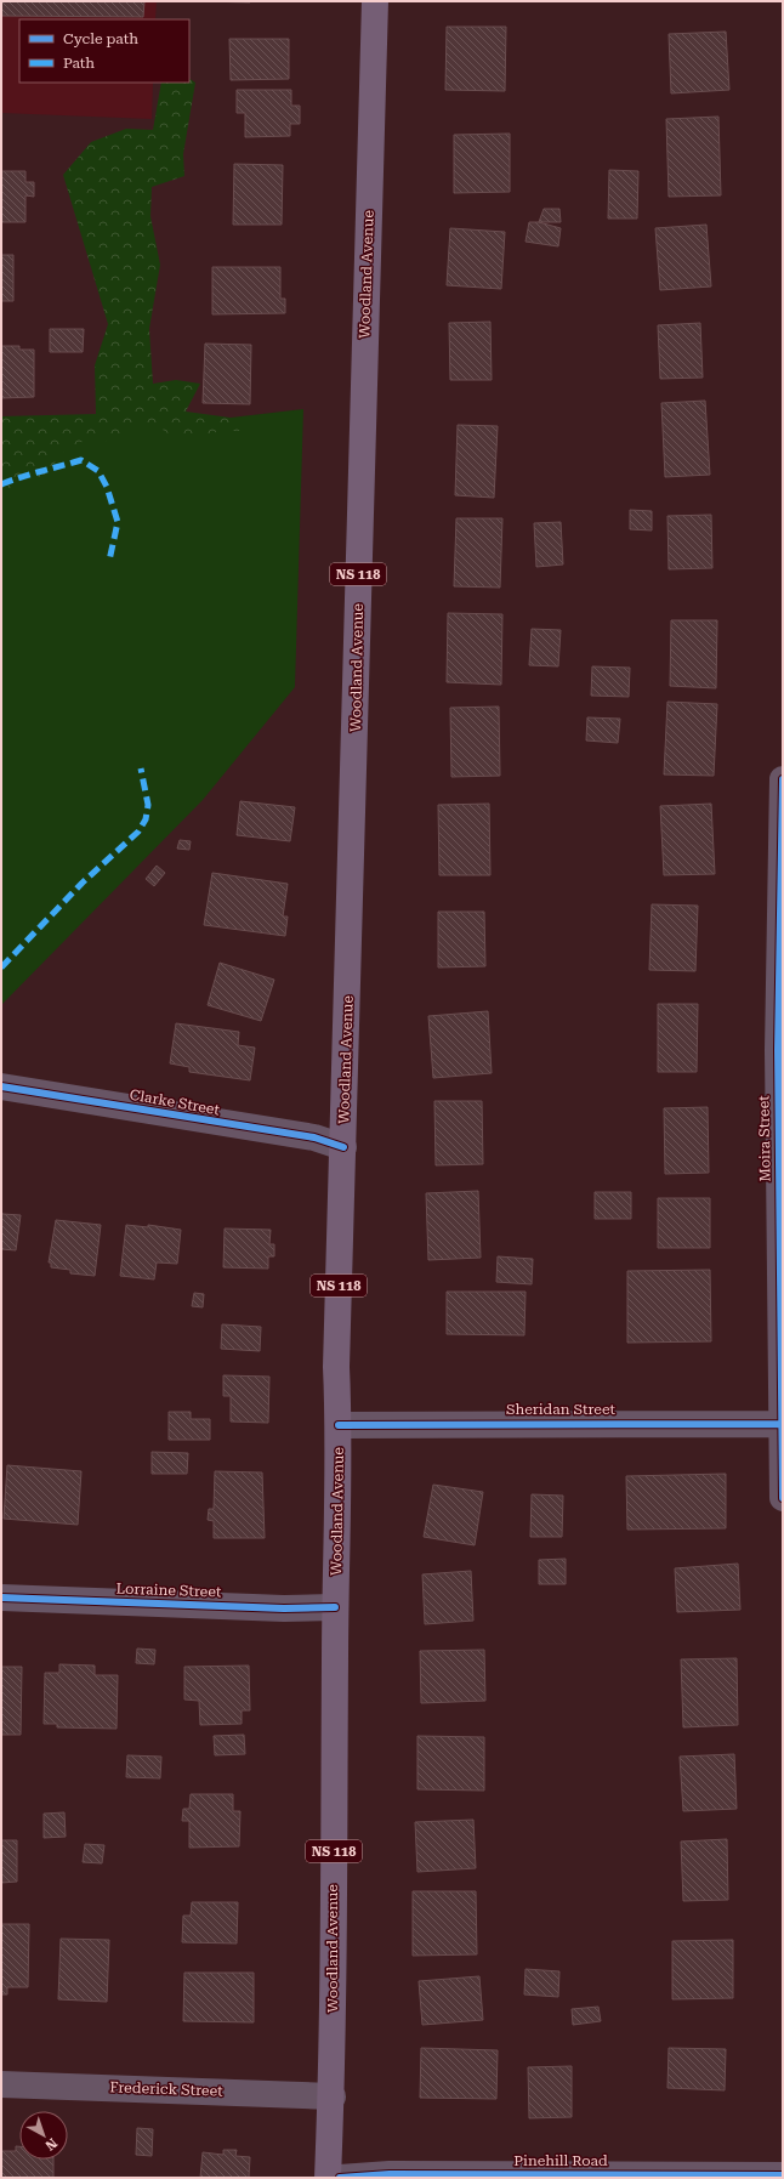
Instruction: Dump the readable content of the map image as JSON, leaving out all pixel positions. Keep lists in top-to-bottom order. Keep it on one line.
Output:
{"streets":{"main road":["Woodland Avenue","NS 118"],"street":["Clarke Street","Moira Street","Sheridan Street","Lorraine Street","Frederick Street","Pinehill Road"]},"crossings":[["Woodland Avenue","Clarke Street"],["Woodland Avenue","Sheridan Street"],["Woodland Avenue","Lorraine Street"],["Woodland Avenue","Frederick Street"],["Moira Street","Sheridan Street"]],"legend":["Cycle path","Path"],"north":"bottom right"}
